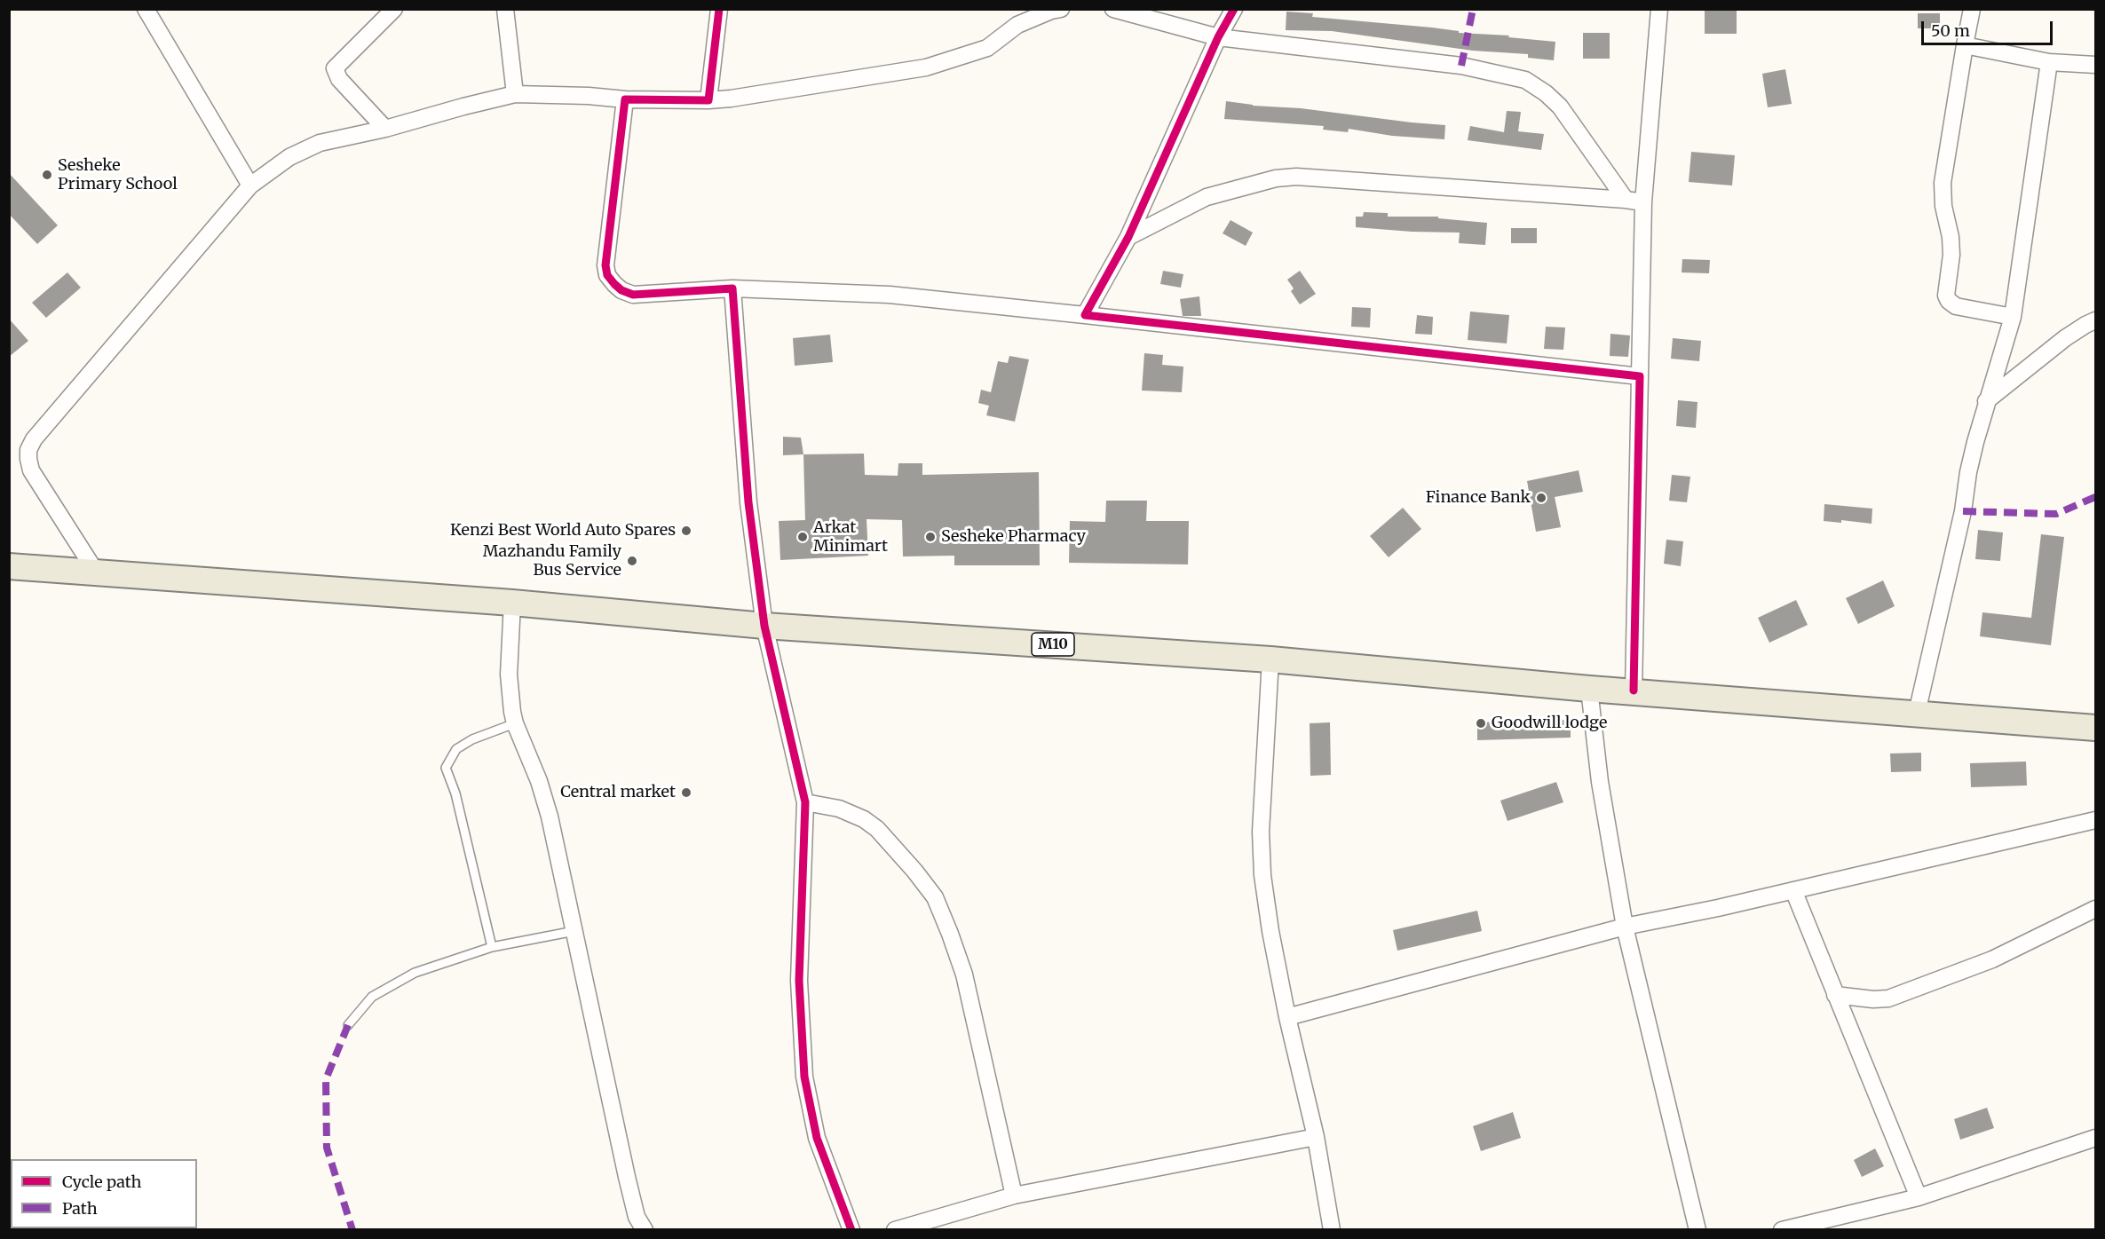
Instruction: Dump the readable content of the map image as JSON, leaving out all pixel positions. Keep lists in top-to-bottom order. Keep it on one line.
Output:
{"streets":{"main road":["M10"]},"places":["Sesheke Primary School","Finance Bank","Kenzi Best World Auto Spares","Arkat Minimart","Sesheke Pharmacy","Mazhandu Family Bus Service","Goodwill lodge","Central market"],"legend":["Cycle path","Path"],"scale_bar":"50 m"}
